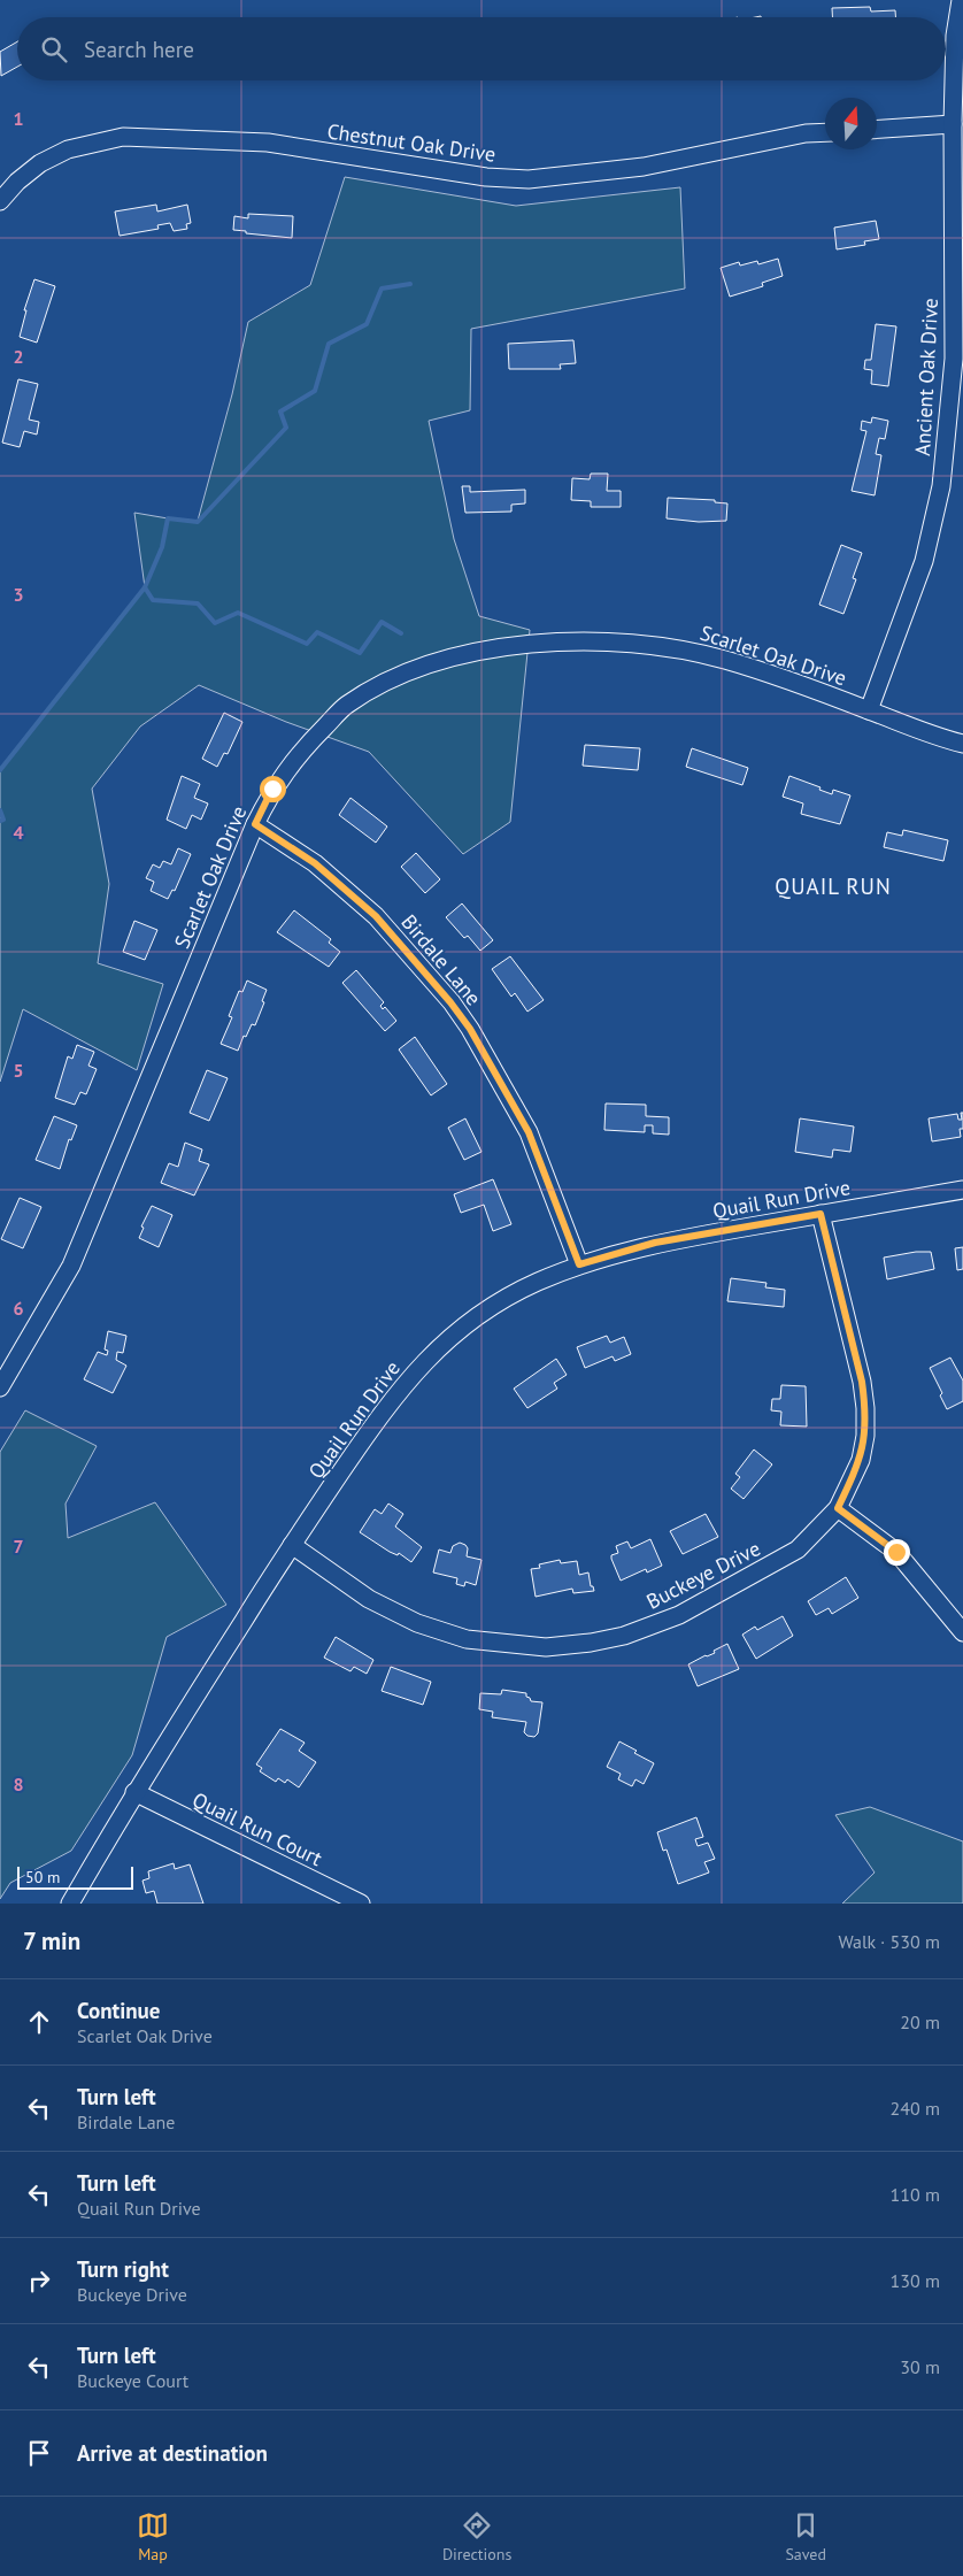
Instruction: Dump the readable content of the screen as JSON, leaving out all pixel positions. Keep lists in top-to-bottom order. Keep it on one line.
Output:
{"streets":{"street":["Chestnut Oak Drive","Ancient Oak Drive","Scarlet Oak Drive","Birdale Lane","Quail Run Drive","Buckeye Drive","Quail Run Court"]},"crossings":[["Ancient Oak Drive","Scarlet Oak Drive"],["Scarlet Oak Drive","Birdale Lane"],["Birdale Lane","Quail Run Drive"],["Quail Run Drive","Buckeye Drive"],["Quail Run Drive","Quail Run Court"]],"districts":["QUAIL RUN"],"scale_bar":"50 m","north":"top","page":{"search":"Search here","scale":"50 m","heading":["7 min","Walk · 530 m"],"list":[["Continue","Scarlet Oak Drive","20 m"],["Turn left","Birdale Lane","240 m"],["Turn left","Quail Run Drive","110 m"],["Turn right","Buckeye Drive","130 m"],["Turn left","Buckeye Court","30 m"],"Arrive at destination"],"nav":["Map","Directions","Saved"]},"grid":{"rows":["1","2","3","4","5","6","7","8"]}}
